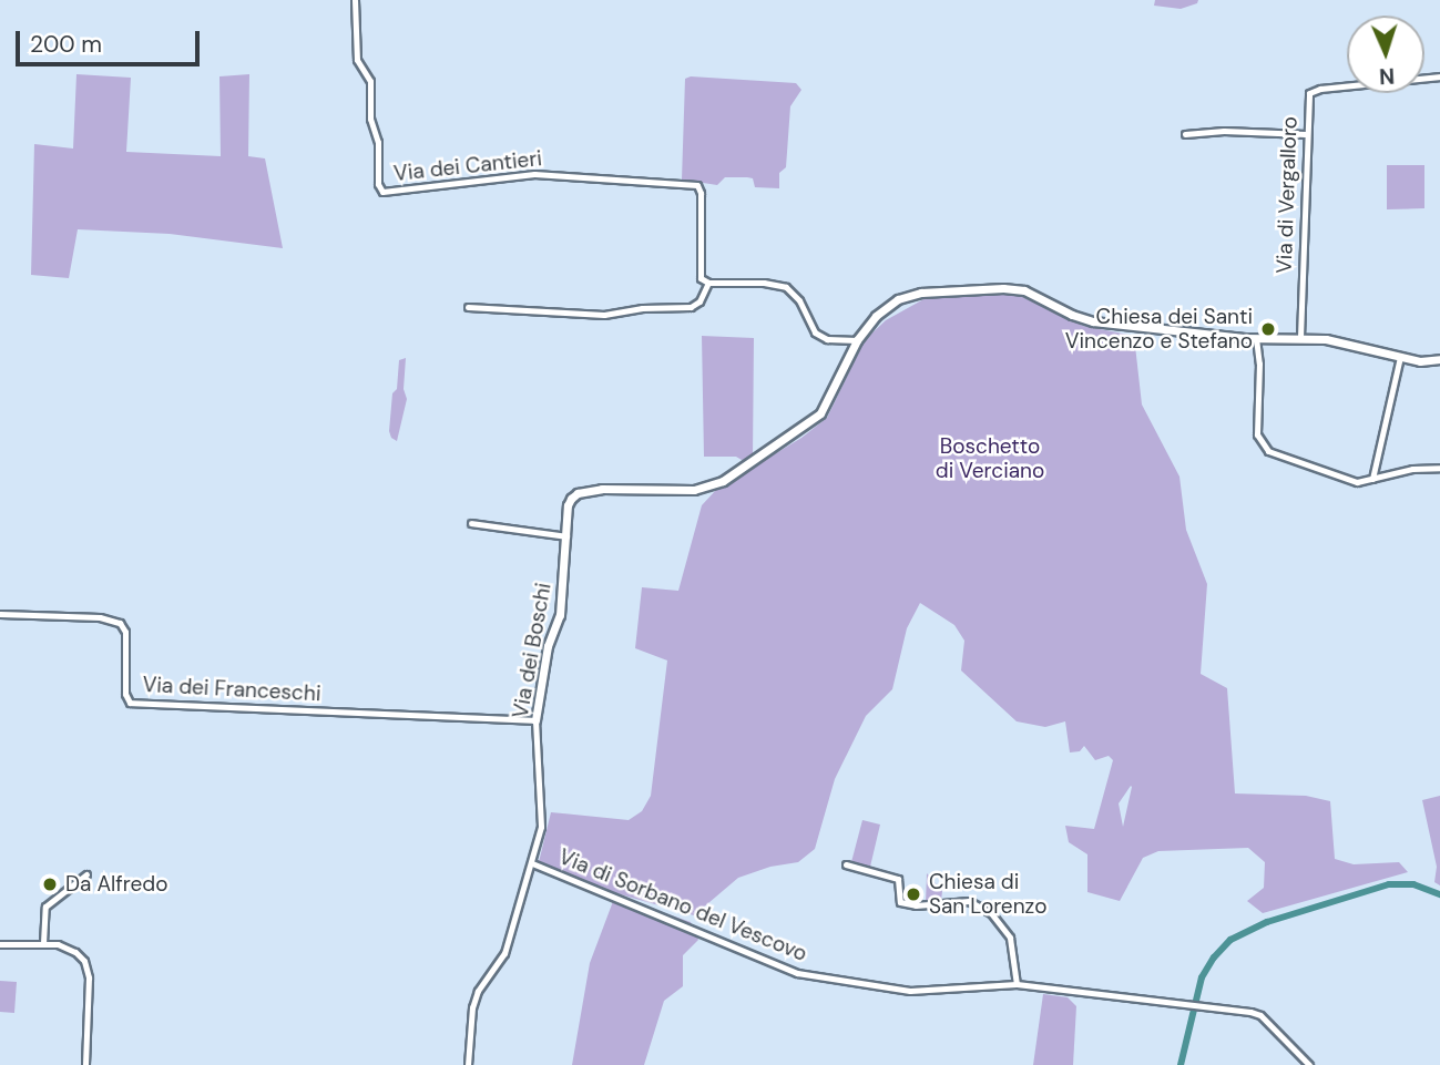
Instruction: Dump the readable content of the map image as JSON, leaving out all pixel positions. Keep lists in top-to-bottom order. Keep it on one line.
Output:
{"streets":{"street":["Via dei Cantieri","Via di Vergalloro","Via dei Boschi","Via dei Franceschi","Via di Sorbano del Vescovo"]},"crossings":[["Via di Vergalloro","Via dei Boschi"],["Via dei Boschi","Via dei Franceschi"],["Via dei Boschi","Via di Sorbano del Vescovo"]],"parks":["Boschetto di Verciano"],"places":["Chiesa dei Santi Vincenzo e Stefano","Da Alfredo","Chiesa di San Lorenzo"],"scale_bar":"200 m","north":"bottom"}
